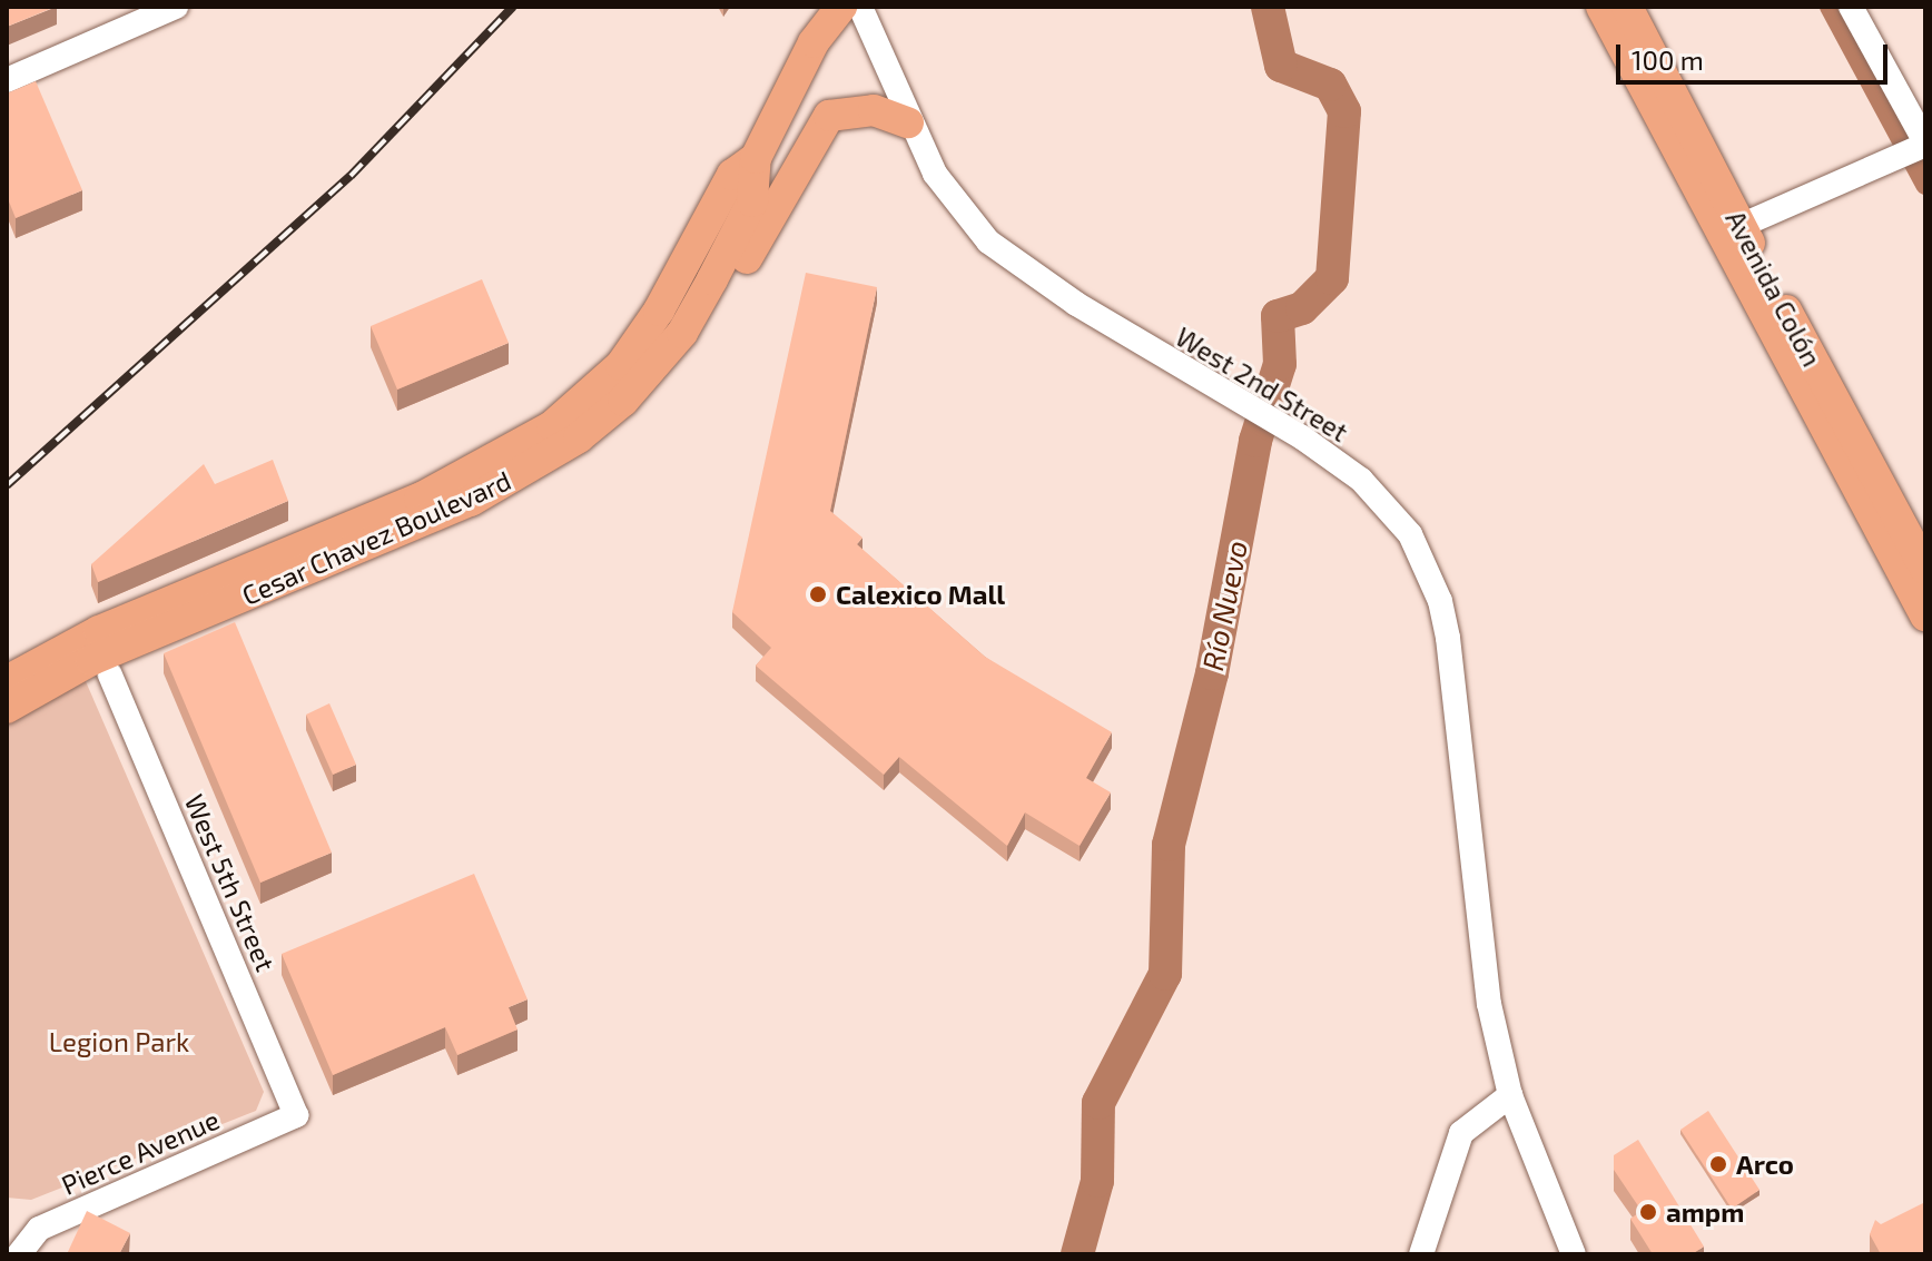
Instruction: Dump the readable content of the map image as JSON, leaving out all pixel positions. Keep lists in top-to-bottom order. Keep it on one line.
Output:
{"streets":{"main road":["Avenida Colón","Cesar Chavez Boulevard"],"street":["West 2nd Street","West 5th Street","Pierce Avenue"]},"crossings":[["West 5th Street","Pierce Avenue"]],"water":["Río Nuevo"],"parks":["Legion Park"],"places":["Calexico Mall","Arco","ampm"],"scale_bar":"100 m"}
